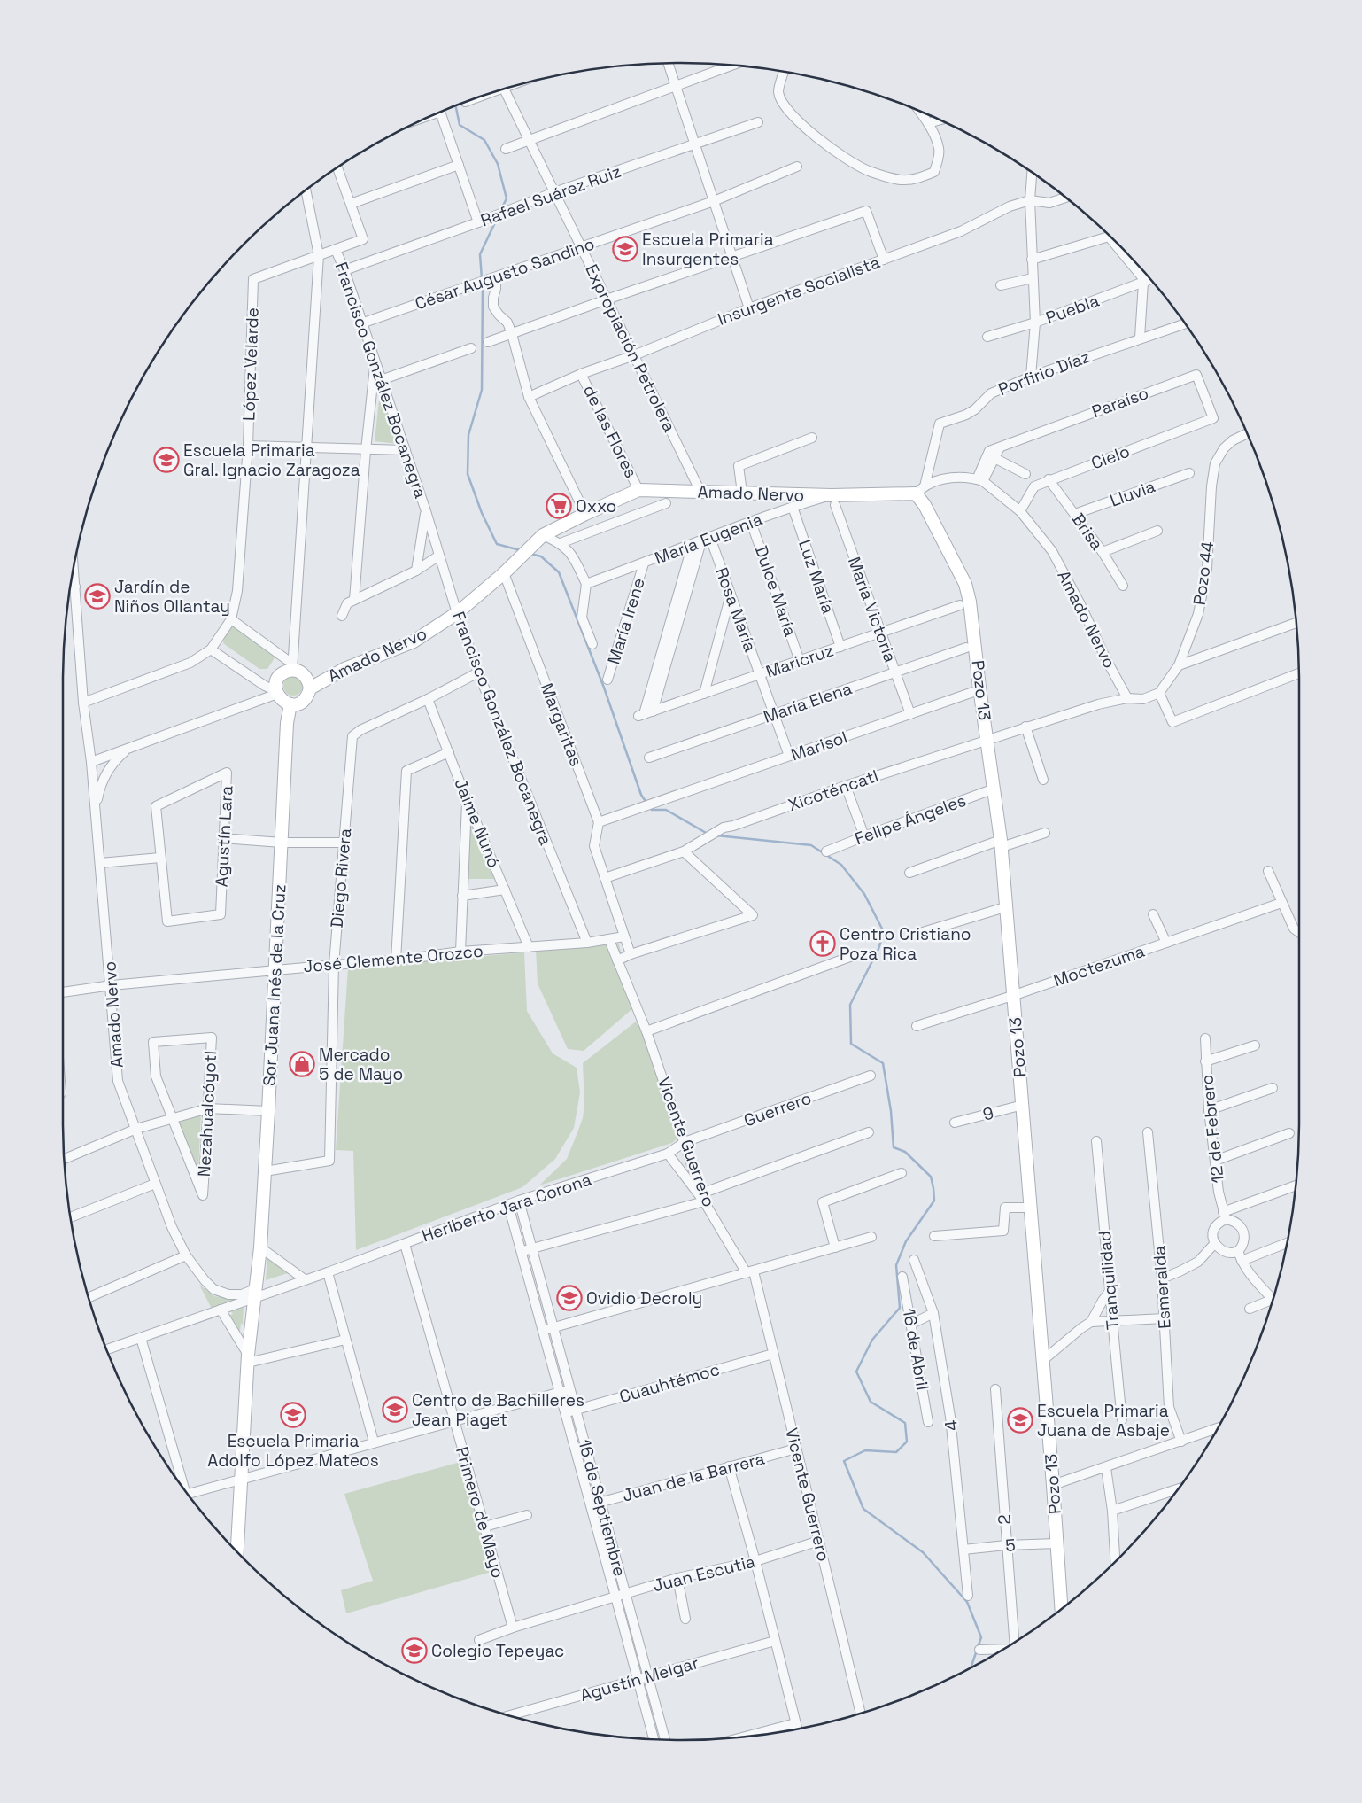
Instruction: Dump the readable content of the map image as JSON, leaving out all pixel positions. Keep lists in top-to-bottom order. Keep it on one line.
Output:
{"streets":{"main road":["Amado Nervo","Pozo 13","Sor Juana Inés de la Cruz"],"street":["Rafael Suárez Ruiz","César Augusto Sandino","Insurgente Socialista","Puebla","Expropiación Petrolera","López Velarde","Porfirio Díaz","Francisco González Bocanegra","Paraíso","de las Flores","Cielo","Lluvia","Brisa","María Eugenia","Pozo 44","Luz María","Dulce María","Rosa María","María Victoria","María Irene","Maricruz","María Elena","Margaritas","Marisol","Xicoténcatl","Felipe Ángeles","Jaime Nunó","Agustín Lara","Diego Rivera","José Clemente Orozco","Moctezuma","Guerrero","Nezahualcóyotl","9","12 de Febrero","Vicente Guerrero","Heriberto Jara Corona","Tranquilidad","Esmeralda","16 de Abril","Cuauhtémoc","4","Juan de la Barrera","16 de Septiembre","Primero de Mayo","2","5","Juan Escutia","Agustín Melgar"]},"crossings":[["Rafael Suárez Ruiz","Expropiación Petrolera"],["Rafael Suárez Ruiz","Francisco González Bocanegra"],["César Augusto Sandino","Expropiación Petrolera"],["César Augusto Sandino","Francisco González Bocanegra"],["Insurgente Socialista","Expropiación Petrolera"],["Insurgente Socialista","de las Flores"],["Expropiación Petrolera","Amado Nervo"],["López Velarde","Amado Nervo"],["Porfirio Díaz","Amado Nervo"],["Porfirio Díaz","Pozo 13"],["Francisco González Bocanegra","Amado Nervo"],["Francisco González Bocanegra","Diego Rivera"],["Francisco González Bocanegra","José Clemente Orozco"],["Paraíso","Cielo"],["Paraíso","Amado Nervo"],["de las Flores","Amado Nervo"],["Cielo","Amado Nervo"],["Cielo","Brisa"],["Amado Nervo","María Eugenia"],["Amado Nervo","María Victoria"],["Amado Nervo","Pozo 13"],["Amado Nervo","Margaritas"],["Amado Nervo","Xicoténcatl"],["Amado Nervo","José Clemente Orozco"],["Amado Nervo","Sor Juana Inés de la Cruz"],["Amado Nervo","Heriberto Jara Corona"],["Lluvia","Brisa"],["María Eugenia","Luz María"],["María Eugenia","Dulce María"],["María Eugenia","Rosa María"],["María Eugenia","María Victoria"],["María Eugenia","María Irene"],["María Eugenia","Maricruz"],["Luz María","Maricruz"],["Dulce María","Maricruz"],["Rosa María","Maricruz"],["Rosa María","María Elena"],["Rosa María","Marisol"],["María Victoria","Maricruz"],["María Victoria","María Elena"],["María Victoria","Marisol"],["Pozo 13","Xicoténcatl"],["Pozo 13","Felipe Ángeles"],["Pozo 13","Moctezuma"],["Pozo 13","9"],["Pozo 13","5"],["Margaritas","Marisol"],["Jaime Nunó","Diego Rivera"],["Jaime Nunó","José Clemente Orozco"],["Diego Rivera","José Clemente Orozco"],["Diego Rivera","Sor Juana Inés de la Cruz"],["José Clemente Orozco","Sor Juana Inés de la Cruz"],["José Clemente Orozco","Vicente Guerrero"],["Sor Juana Inés de la Cruz","Heriberto Jara Corona"],["Guerrero","Vicente Guerrero"],["Guerrero","Heriberto Jara Corona"],["Vicente Guerrero","Heriberto Jara Corona"],["Vicente Guerrero","Cuauhtémoc"],["Vicente Guerrero","Juan de la Barrera"],["Vicente Guerrero","Juan Escutia"],["Heriberto Jara Corona","16 de Septiembre"],["Heriberto Jara Corona","Primero de Mayo"],["Cuauhtémoc","16 de Septiembre"],["4","5"],["Juan de la Barrera","16 de Septiembre"],["16 de Septiembre","Juan Escutia"],["16 de Septiembre","Agustín Melgar"],["Primero de Mayo","Juan Escutia"],["2","5"]],"places":{"school or university":["Escuela Primaria Insurgentes","Escuela Primaria Gral. Ignacio Zaragoza","Jardín de Niños Ollantay","Ovidio Decroly","Centro de Bachilleres Jean Piaget","Escuela Primaria Adolfo López Mateos","Escuela Primaria Juana de Asbaje","Colegio Tepeyac"],"supermarket":["Oxxo"],"church":["Centro Cristiano Poza Rica"],"shop":["Mercado 5 de Mayo"]}}
